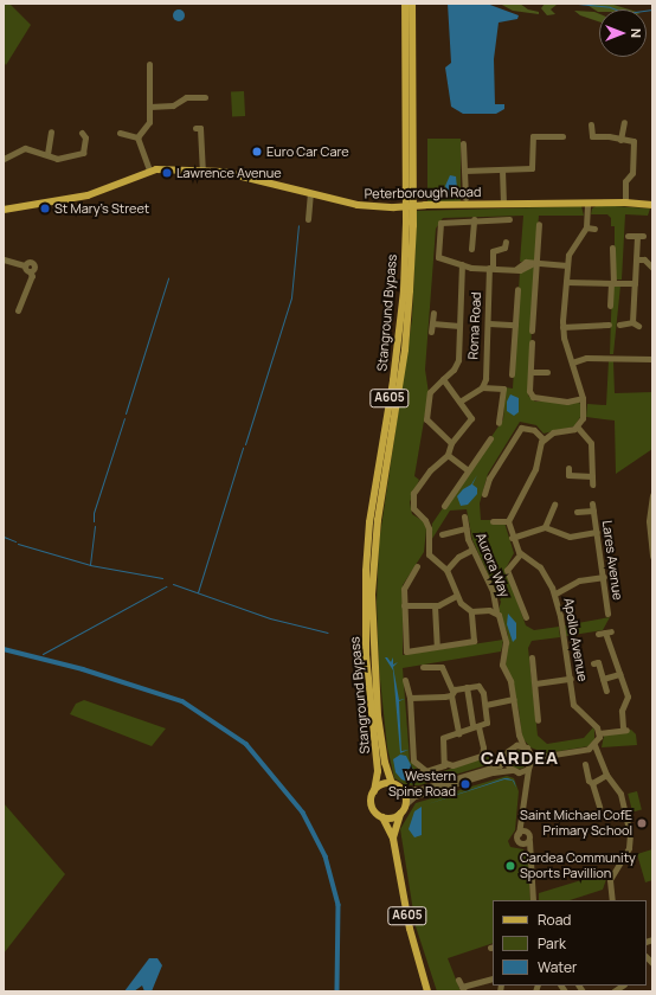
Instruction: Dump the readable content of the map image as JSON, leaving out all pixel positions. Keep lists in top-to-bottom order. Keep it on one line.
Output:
{"streets":{"main road":["Peterborough Road","Stanground Bypass","A605"],"street":["Roma Road","Lares Avenue","Aurora Way","Apollo Avenue"]},"crossings":[["Stanground Bypass","A605"]],"districts":["CARDEA"],"places":["Euro Car Care","Lawrence Avenue","St Mary's Street","Western Spine Road","Saint Michael CofE Primary School","Cardea Community Sports Pavillion"],"legend":["Road","Park","Water"],"north":"right"}
